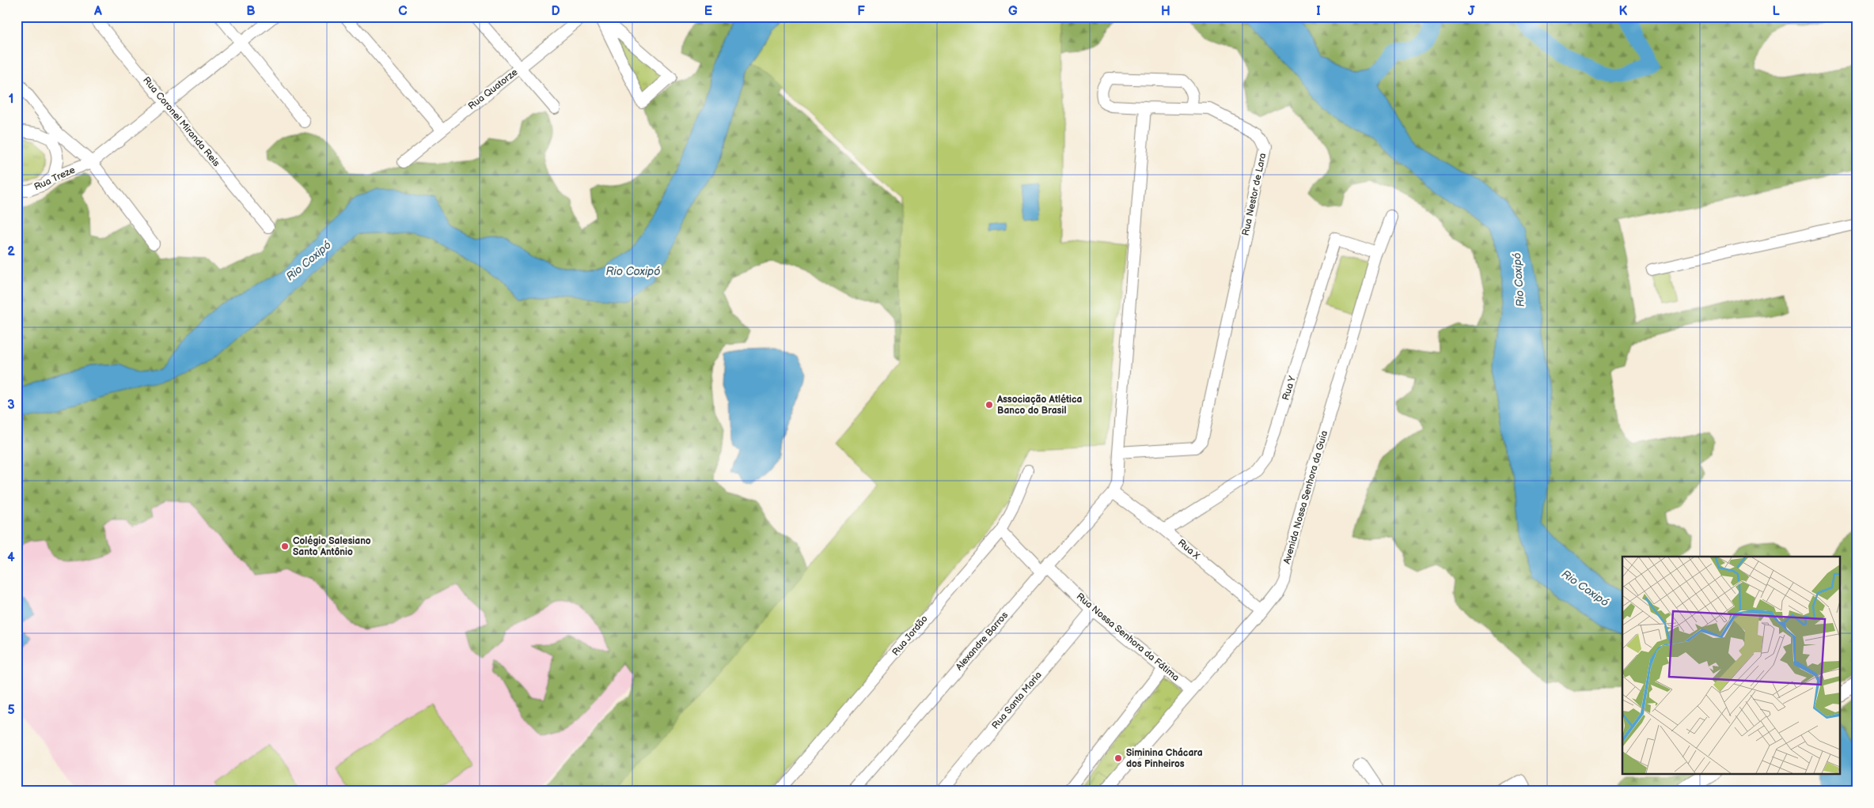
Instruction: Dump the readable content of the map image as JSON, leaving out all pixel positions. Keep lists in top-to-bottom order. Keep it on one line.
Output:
{"streets":{"street":["Rua Quatorze","Rua Coronel Miranda Reis","Rua Treze","Rua Nestor de Lara","Rua Y","Avenida Nossa Senhora da Guia","Rua X","Rua Jordão","Rua Nossa Senhora da Fátima","Alexandre Barros","Rua Santa Maria"]},"crossings":[["Rua Coronel Miranda Reis","Rua Treze"],["Rua Y","Avenida Nossa Senhora da Guia"],["Rua Y","Rua X"],["Avenida Nossa Senhora da Guia","Rua X"],["Avenida Nossa Senhora da Guia","Rua Nossa Senhora da Fátima"],["Rua X","Alexandre Barros"],["Rua Jordão","Rua Nossa Senhora da Fátima"],["Rua Nossa Senhora da Fátima","Alexandre Barros"],["Rua Nossa Senhora da Fátima","Rua Santa Maria"]],"water":["Rio Coxipó"],"places":["Associação Atlética Banco do Brasil","Colégio Salesiano Santo Antônio","Siminina Chácara dos Pinheiros"],"grid":{"columns":["A","B","C","D","E","F","G","H","I","J","K","L"],"rows":["1","2","3","4","5"]}}
